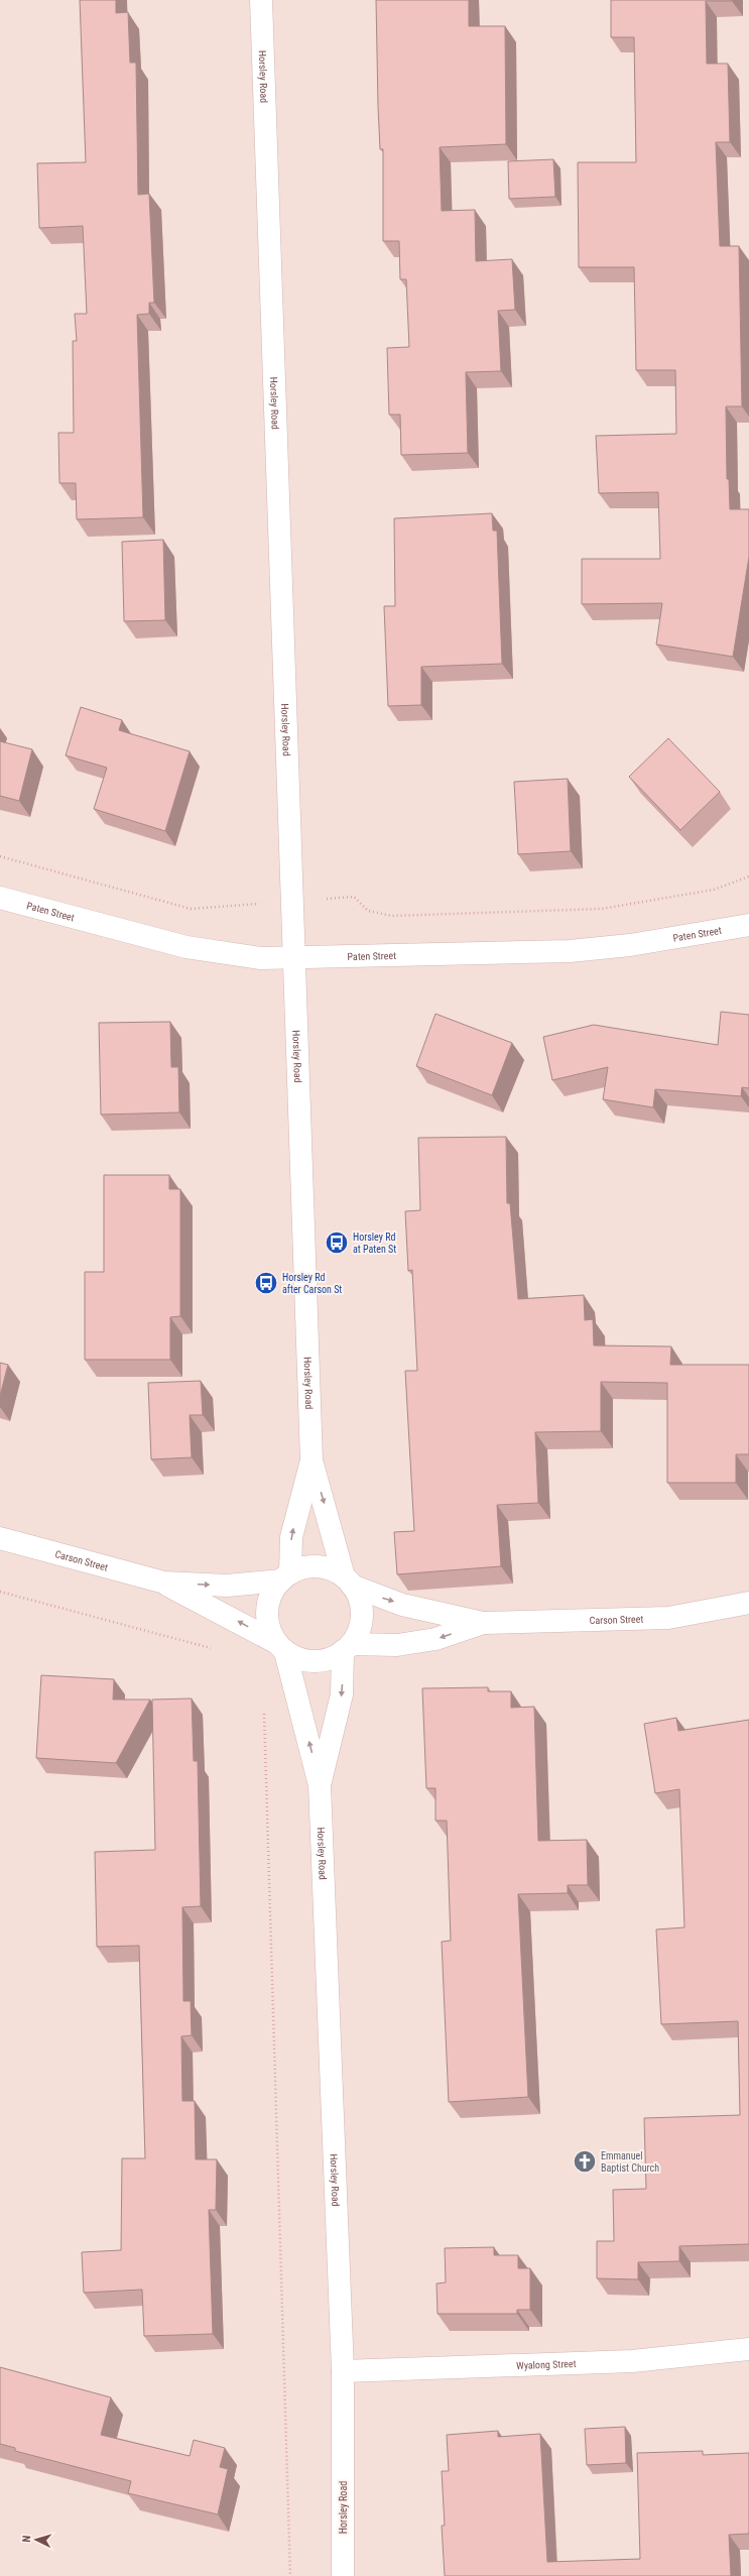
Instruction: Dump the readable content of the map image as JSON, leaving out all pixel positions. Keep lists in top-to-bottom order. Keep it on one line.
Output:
{"streets":{"street":["Horsley Road","Paten Street","Carson Street","Wyalong Street"]},"crossings":[["Horsley Road","Paten Street"],["Horsley Road","Carson Street"],["Horsley Road","Wyalong Street"]],"places":{"bus stop":["Horsley Rd at Paten St","Horsley Rd after Carson St"],"church":["Emmanuel Baptist Church"]},"north":"left"}
